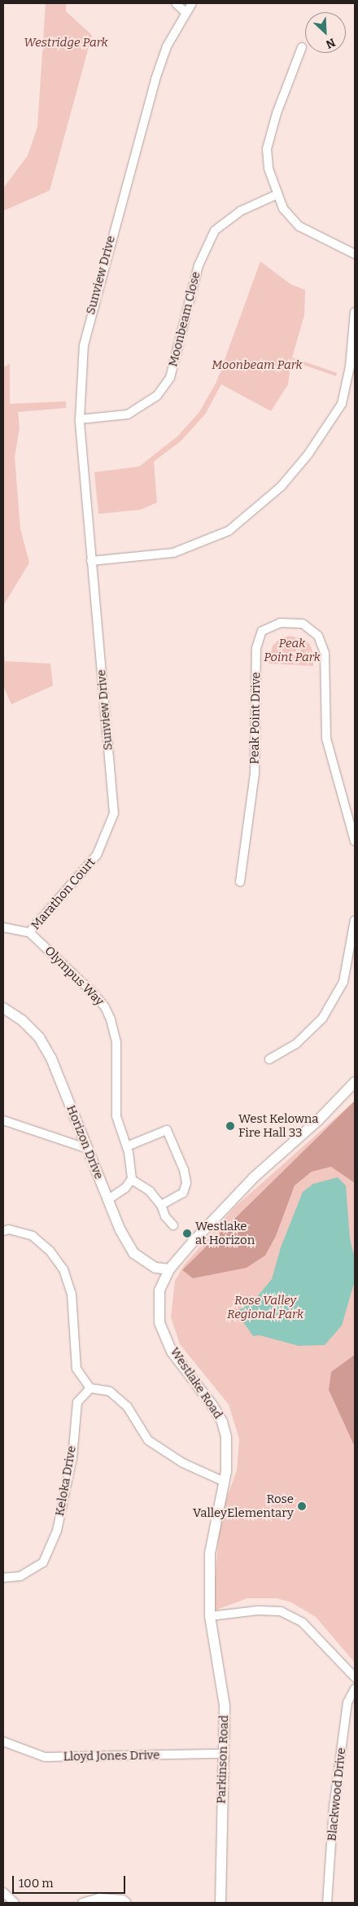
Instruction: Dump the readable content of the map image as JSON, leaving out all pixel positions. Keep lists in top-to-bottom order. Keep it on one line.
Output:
{"streets":{"street":["Sunview Drive","Moonbeam Close","Peak Point Drive","Marathon Court","Olympus Way","Horizon Drive","Westlake Road","Keloka Drive","Lloyd Jones Drive","Parkinson Road","Blackwood Drive"]},"crossings":[["Sunview Drive","Moonbeam Close"],["Sunview Drive","Marathon Court"],["Marathon Court","Olympus Way"],["Horizon Drive","Westlake Road"],["Westlake Road","Parkinson Road"],["Lloyd Jones Drive","Parkinson Road"]],"parks":["Westridge Park","Moonbeam Park","Peak Point Park","Rose Valley Regional Park"],"places":["West Kelowna Fire Hall 33","Westlake at Horizon","Rose ValleyElementary"],"scale_bar":"100 m","north":"bottom right"}
